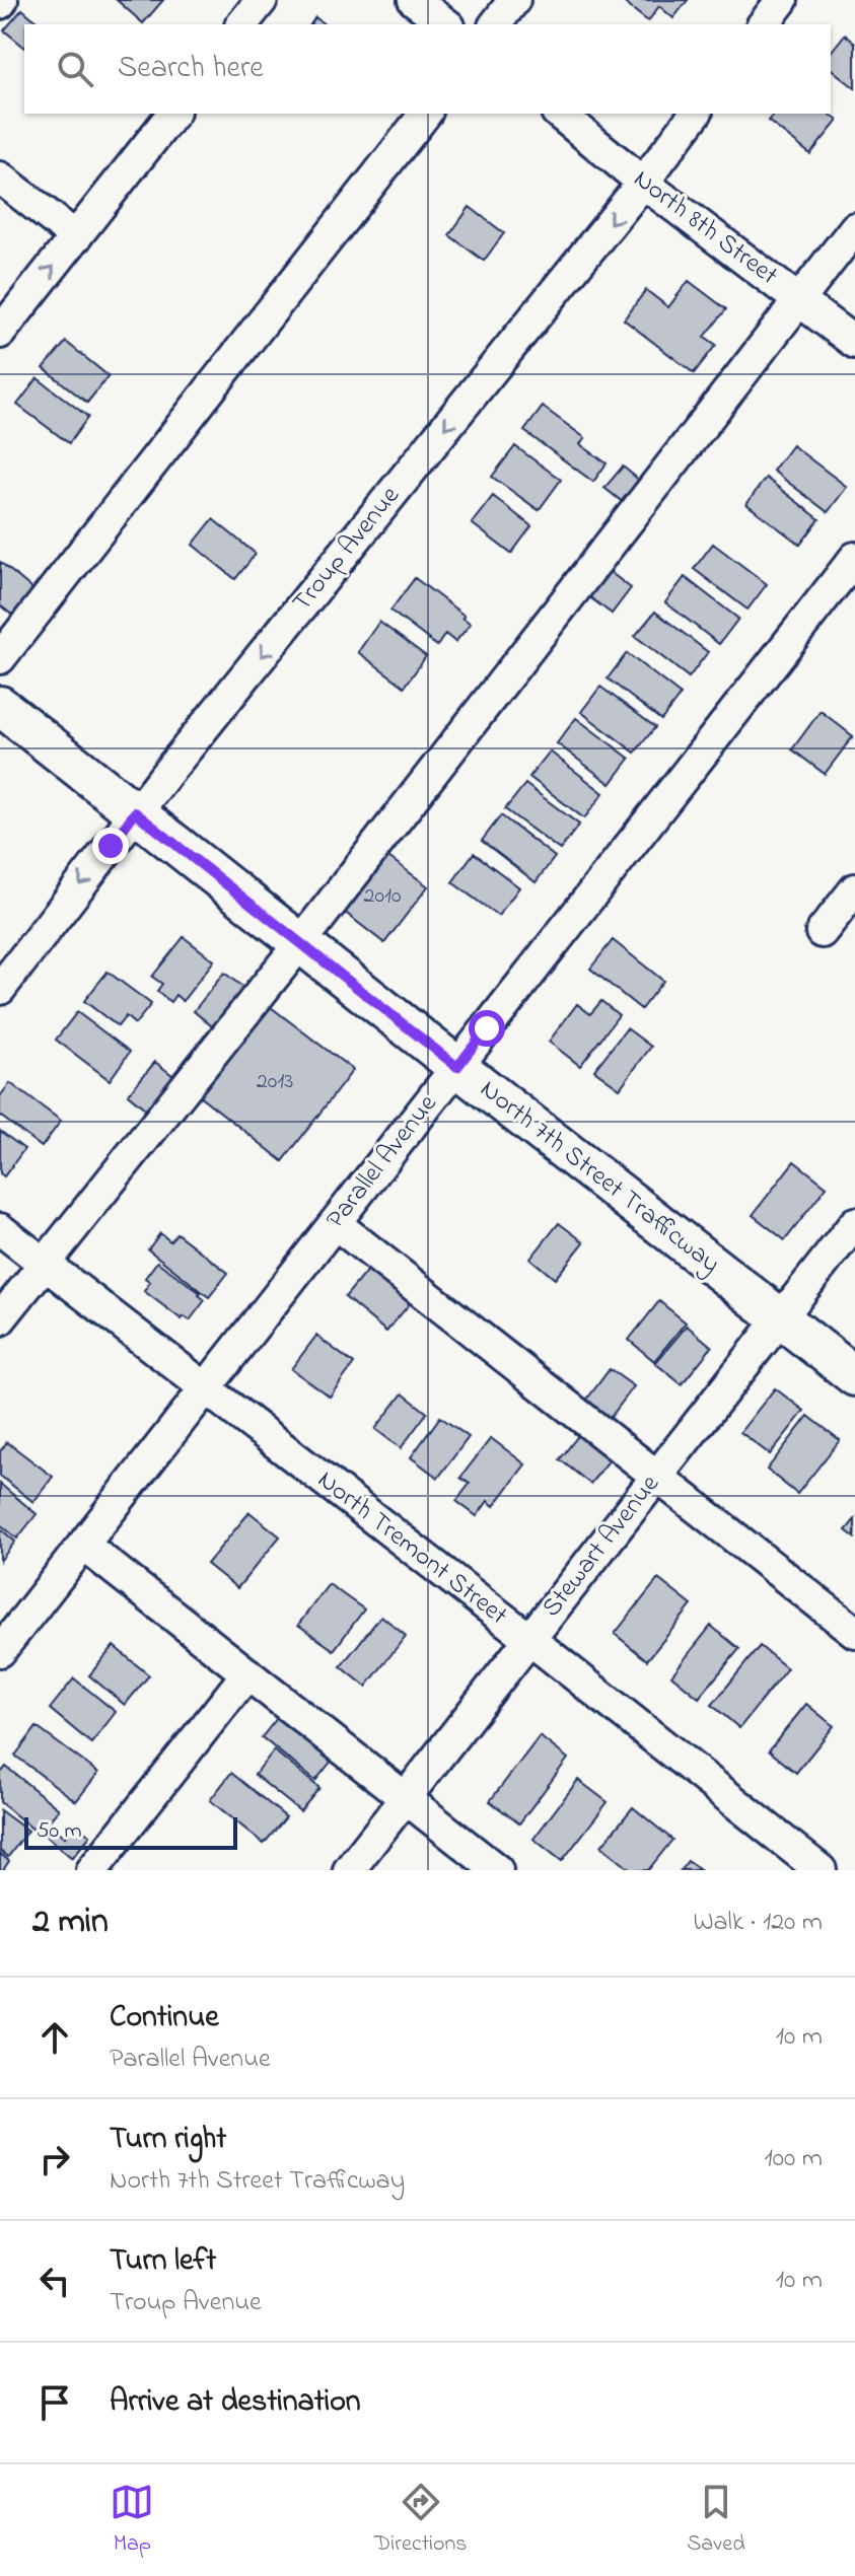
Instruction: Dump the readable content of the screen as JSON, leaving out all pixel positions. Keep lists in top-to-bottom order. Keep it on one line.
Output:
{"streets":{"main road":["North 7th Street Trafficway"],"street":["North 8th Street","Troup Avenue","Parallel Avenue","Stewart Avenue","North Tremont Street"]},"crossings":[["North 8th Street","Troup Avenue"],["Troup Avenue","North 7th Street Trafficway"],["Parallel Avenue","North 7th Street Trafficway"],["Parallel Avenue","North Tremont Street"],["North 7th Street Trafficway","Stewart Avenue"],["Stewart Avenue","North Tremont Street"]],"house_numbers":["2010","2013"],"scale_bar":"50 m","page":{"search":"Search here","scale":"50 m","heading":["2 min","Walk · 120 m"],"list":[["Continue","Parallel Avenue","10 m"],["Turn right","North 7th Street Trafficway","100 m"],["Turn left","Troup Avenue","10 m"],"Arrive at destination"],"nav":["Map","Directions","Saved"]}}
